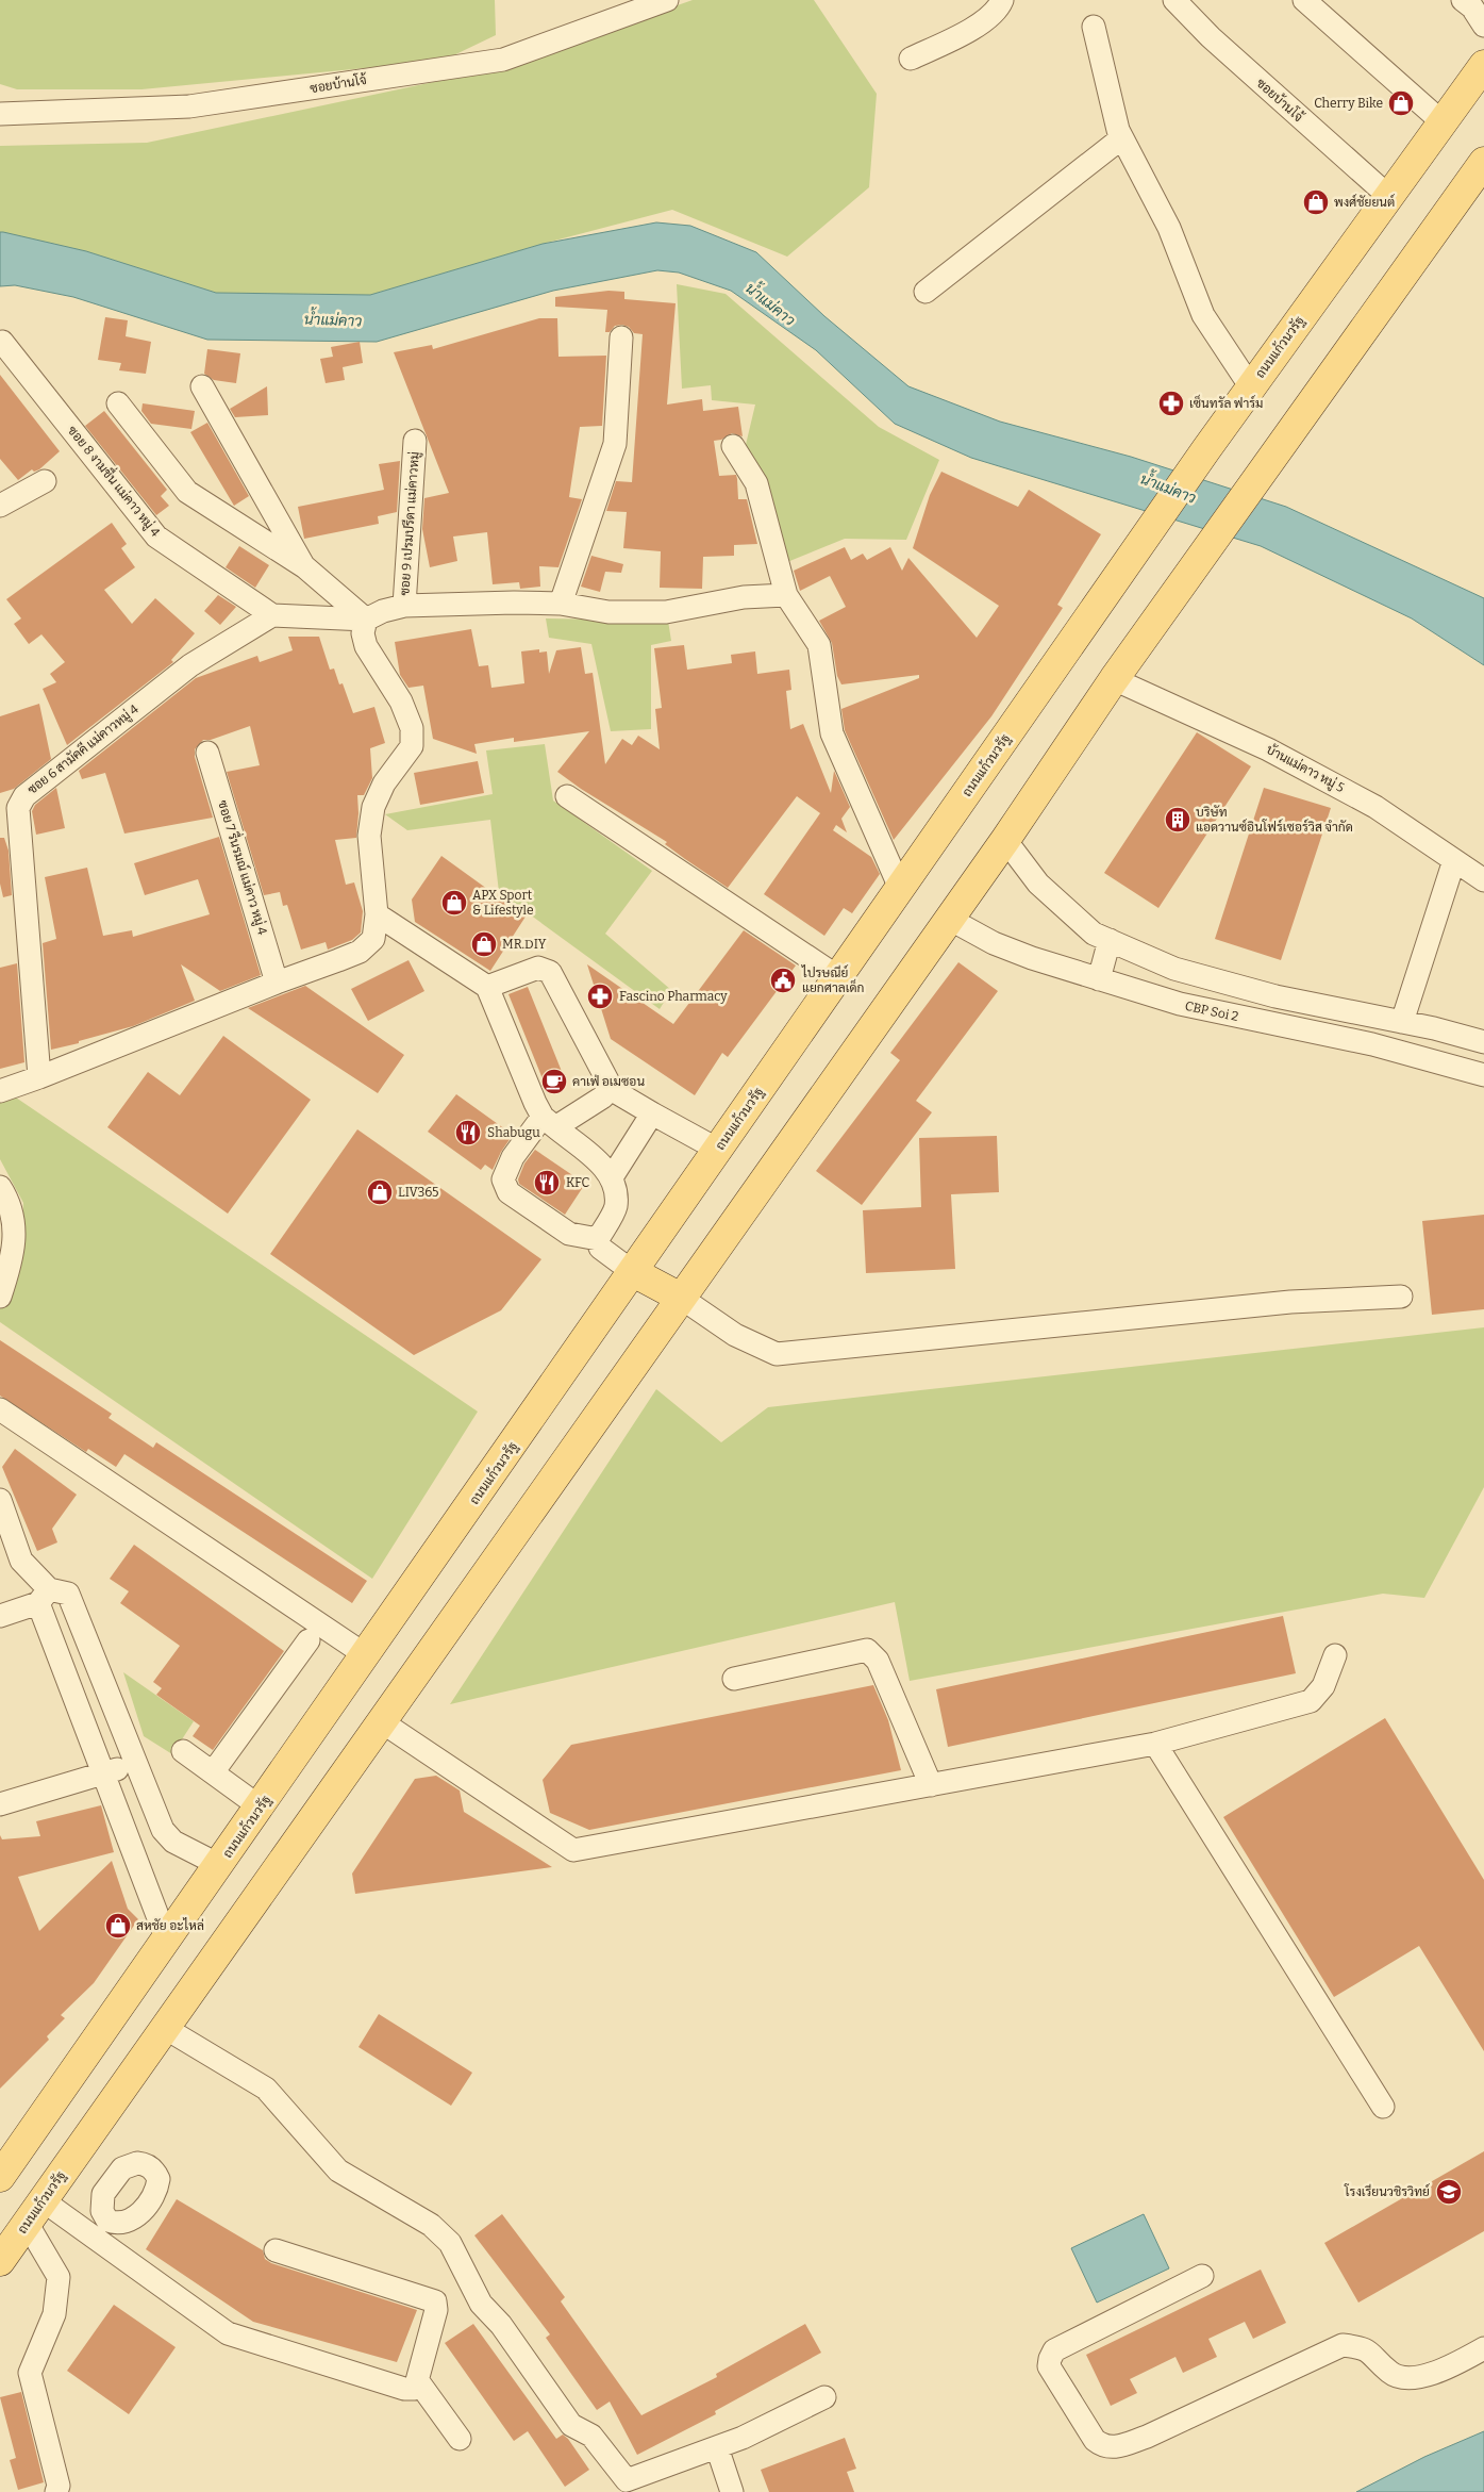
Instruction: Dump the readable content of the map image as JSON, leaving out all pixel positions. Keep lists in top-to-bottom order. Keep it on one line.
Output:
{"streets":{"main road":["ถนนแก้วนวรัฐ"],"street":["ซอยบ้านโจ้","ซอย 8 งามชื่น แม่คาว หมู่ 4","ซอย 9 เปรมปรีดา แม่คาวหมู่","ซอย 6 สามัคคี แม่คาวหมู่ 4","บ้านแม่คาว หมู่ 5","ซอย 7 รื่นรมณ์ แม่คาว หมู่ 4","CBP Soi 2"]},"crossings":[["ซอยบ้านโจ้","ถนนแก้วนวรัฐ"],["ถนนแก้วนวรัฐ","บ้านแม่คาว หมู่ 5"],["ถนนแก้วนวรัฐ","CBP Soi 2"],["ซอย 8 งามชื่น แม่คาว หมู่ 4","ซอย 6 สามัคคี แม่คาวหมู่ 4"]],"water":["น้ำแม่คาว"],"places":{"shop":["Cherry Bike","พงศ์ชัยยนต์","APX Sport & Lifestyle","MR.DIY","LIV365","สหชัย อะไหล่"],"pharmacy":["เซ็นทรัล ฟาร์ม","Fascino Pharmacy"],"building":["บริษัท แอดวานซ์อินโฟร์เซอร์วิส จำกัด"],"public building":["ไปรษณีย์ แยกศาลเด็ก"],"cafe":["คาเฟ่ อเมซอน"],"restaurant":["Shabugu","KFC"],"school or university":["โรงเรียนวชิรวิทย์"]}}
